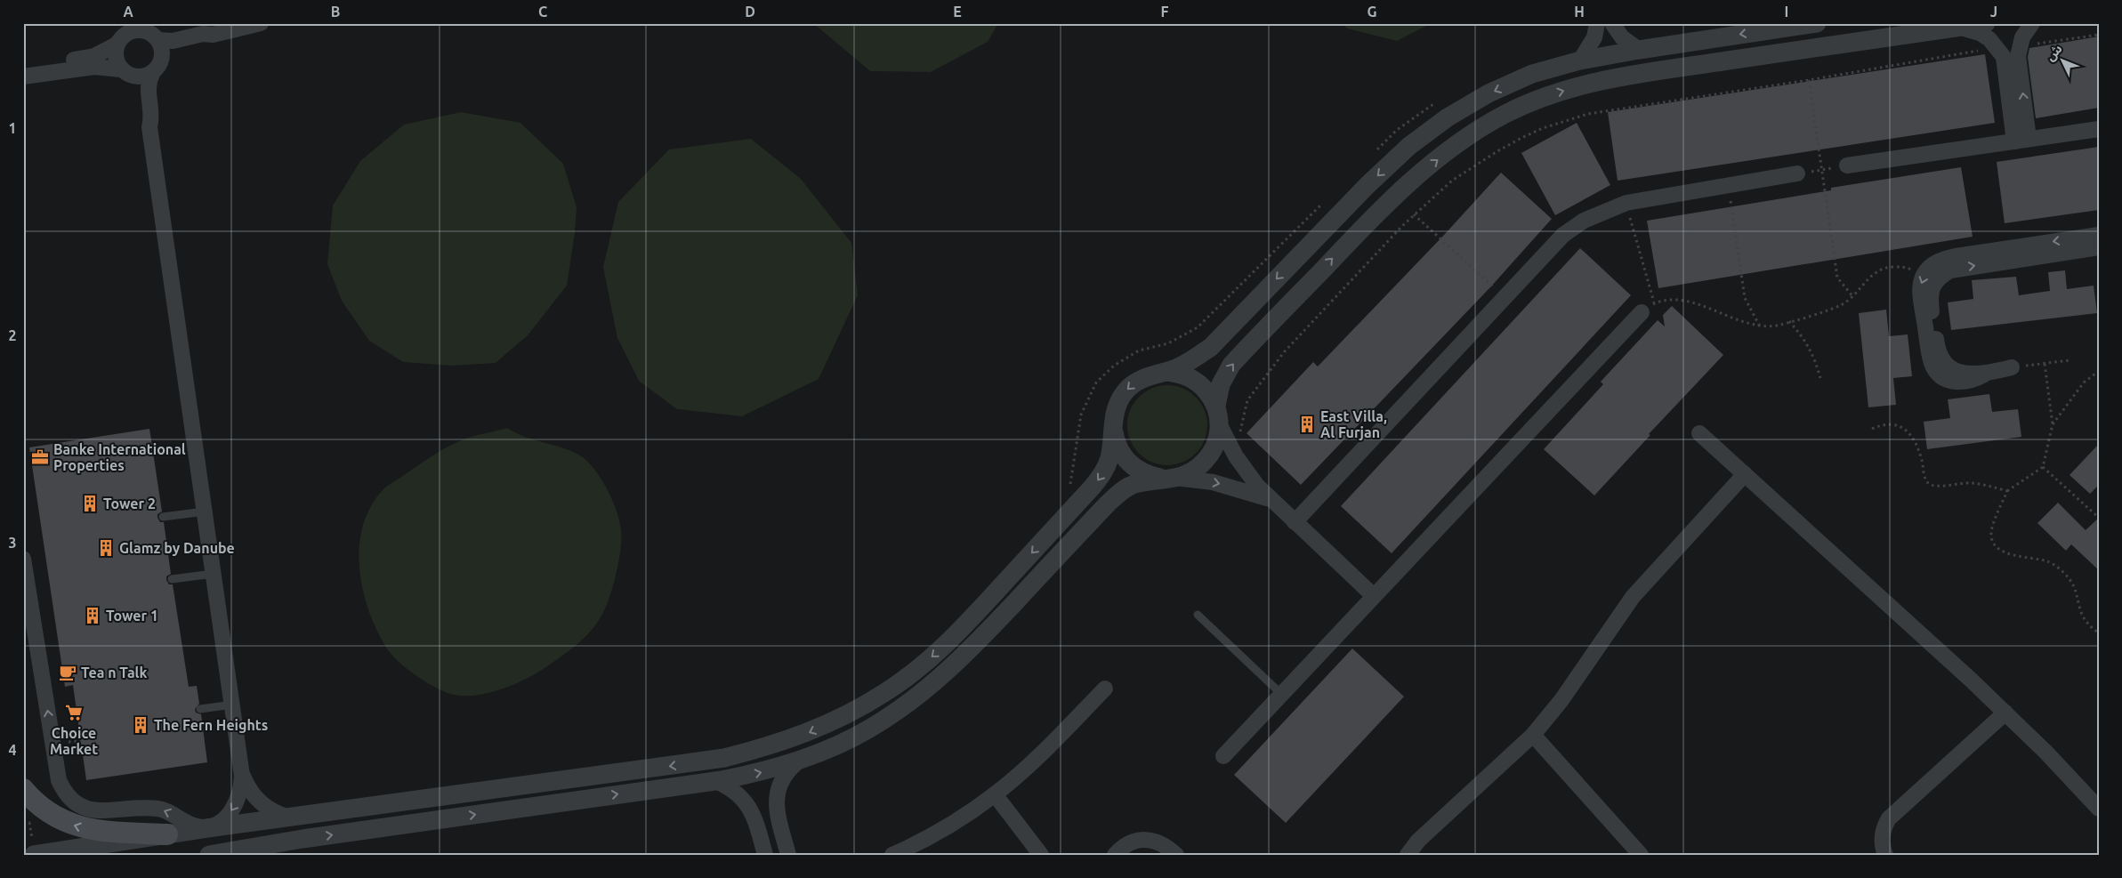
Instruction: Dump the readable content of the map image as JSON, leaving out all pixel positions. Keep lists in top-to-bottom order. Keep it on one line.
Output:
{"places":{"building":["East Villa, Al Furjan","Tower 2","Glamz by Danube","Tower 1","The Fern Heights"],"office":["Banke International Properties"],"cafe":["Tea n Talk"],"supermarket":["Choice Market"]},"north":"top left","grid":{"columns":["A","B","C","D","E","F","G","H","I","J"],"rows":["1","2","3","4"]}}
